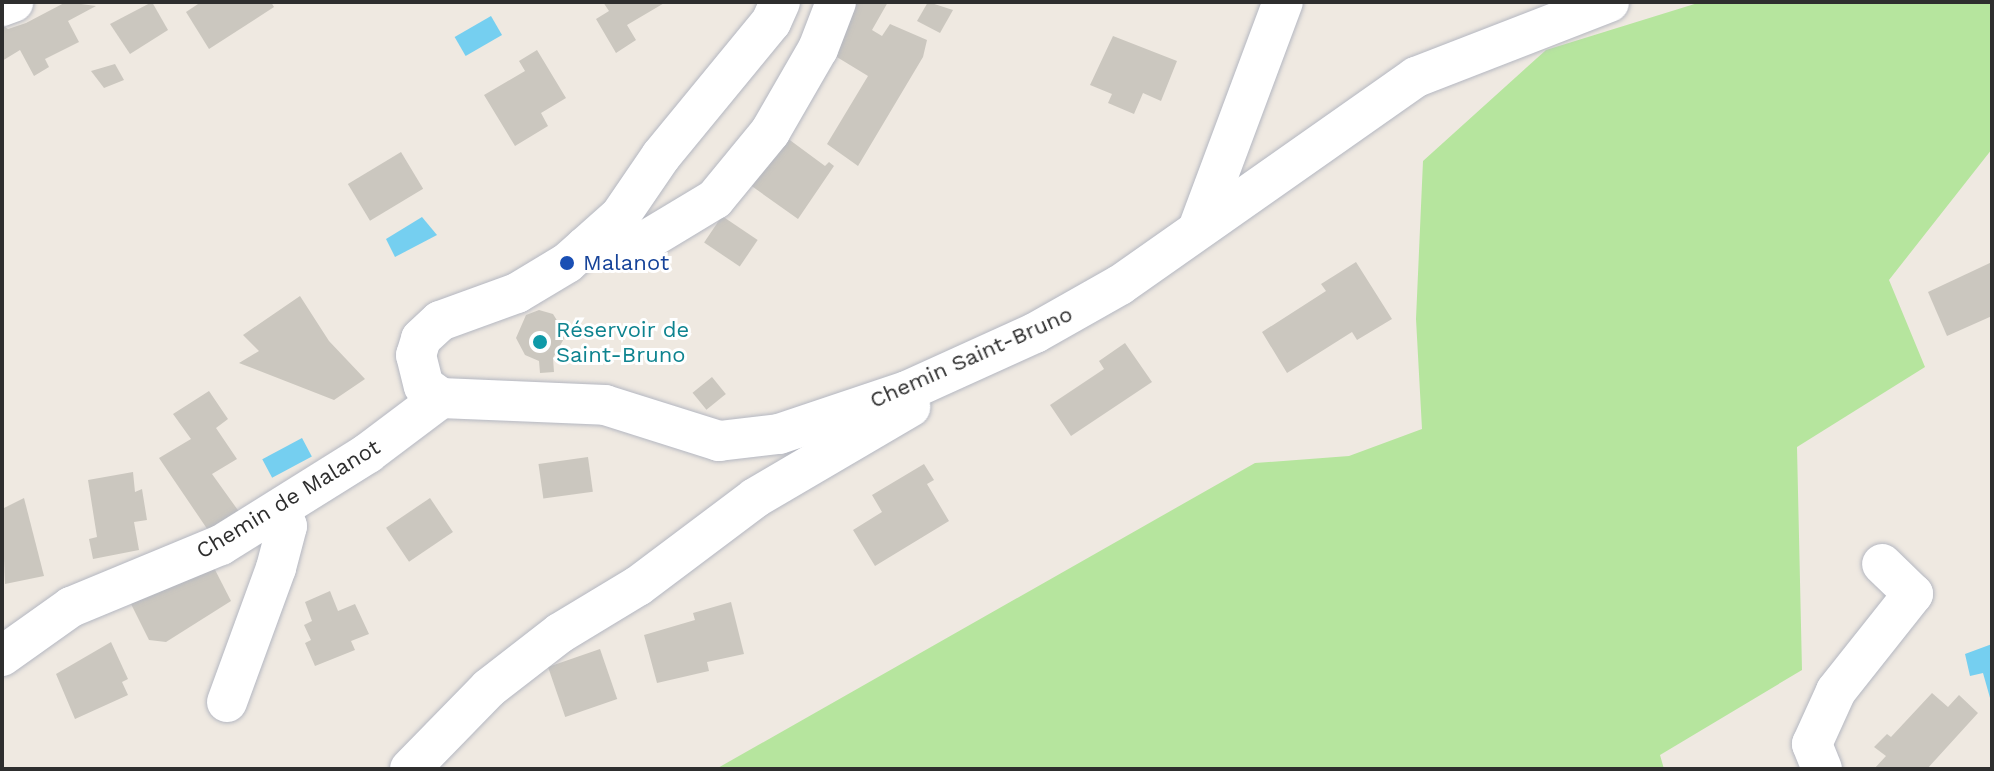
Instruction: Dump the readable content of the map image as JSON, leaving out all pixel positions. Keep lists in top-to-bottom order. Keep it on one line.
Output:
{"streets":{"street":["Chemin Saint-Bruno","Chemin de Malanot"]},"crossings":[["Chemin Saint-Bruno","Chemin de Malanot"]],"places":["Malanot","Réservoir de Saint-Bruno"]}
